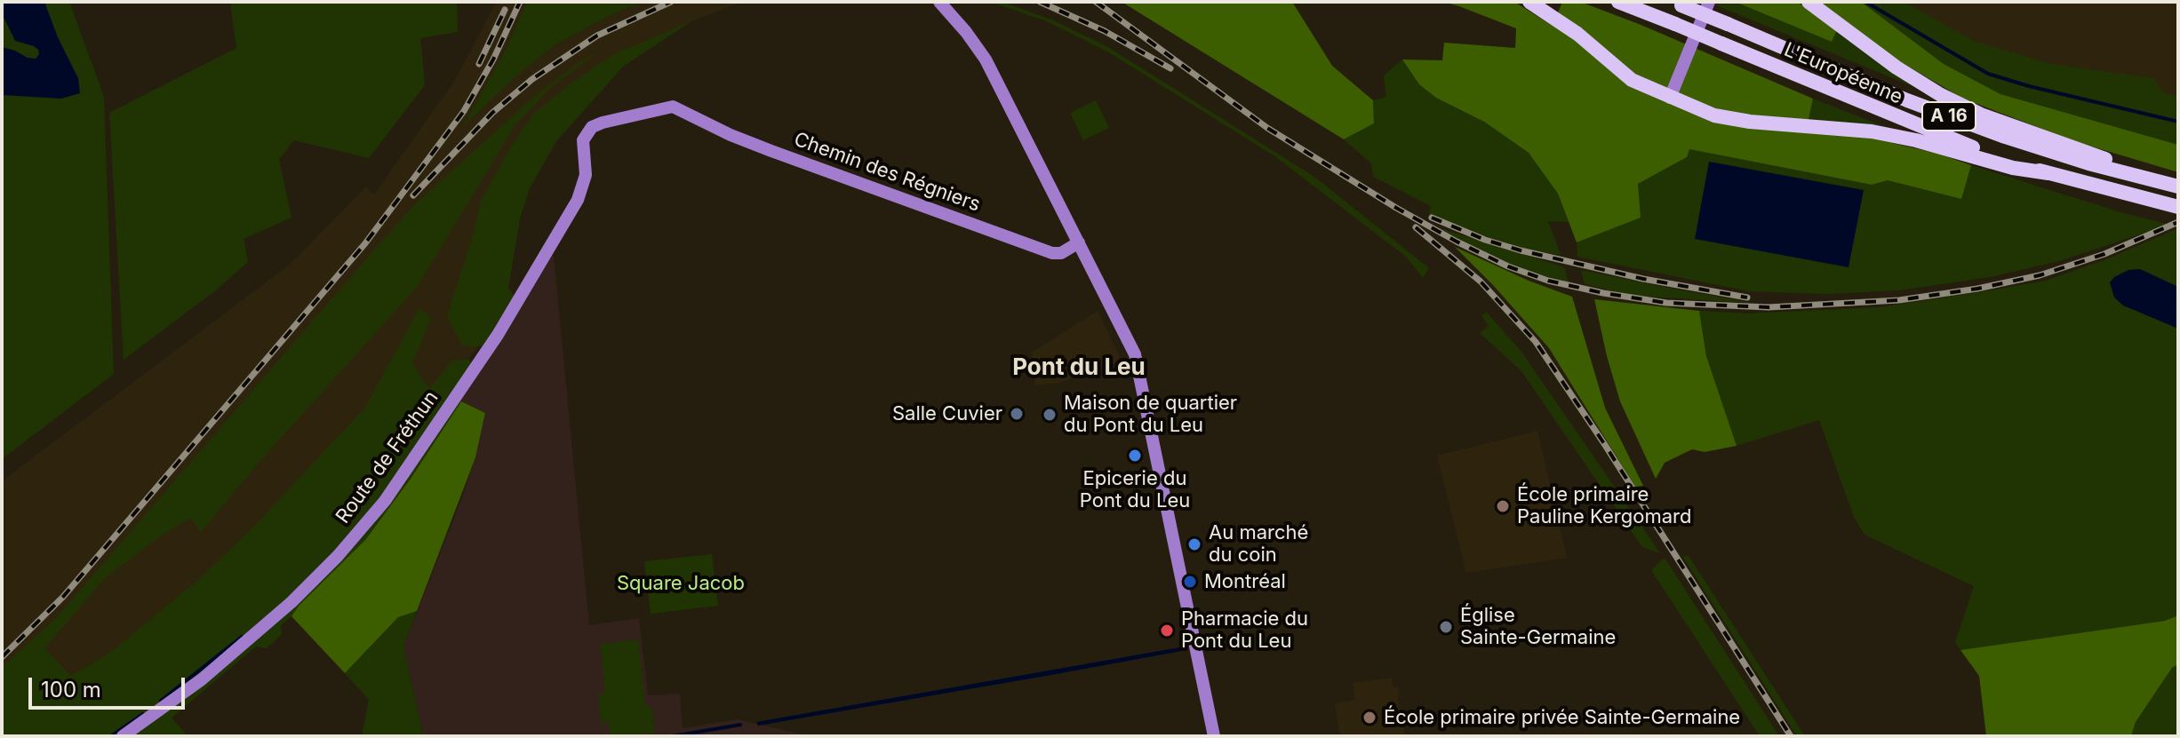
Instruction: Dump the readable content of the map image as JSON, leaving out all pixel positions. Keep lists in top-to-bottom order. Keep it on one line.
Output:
{"streets":{"highway":["L'Européenne","A 16"],"street":["Chemin des Régniers","Route de Fréthun"]},"crossings":[["Chemin des Régniers","Route de Fréthun"]],"districts":["Pont du Leu"],"parks":["Square Jacob"],"places":["Salle Cuvier","Maison de quartier du Pont du Leu","Epicerie du Pont du Leu","École primaire Pauline Kergomard","Au marché du coin","Montréal","Église Sainte-Germaine","Pharmacie du Pont du Leu","École primaire privée Sainte-Germaine"],"scale_bar":"100 m"}
